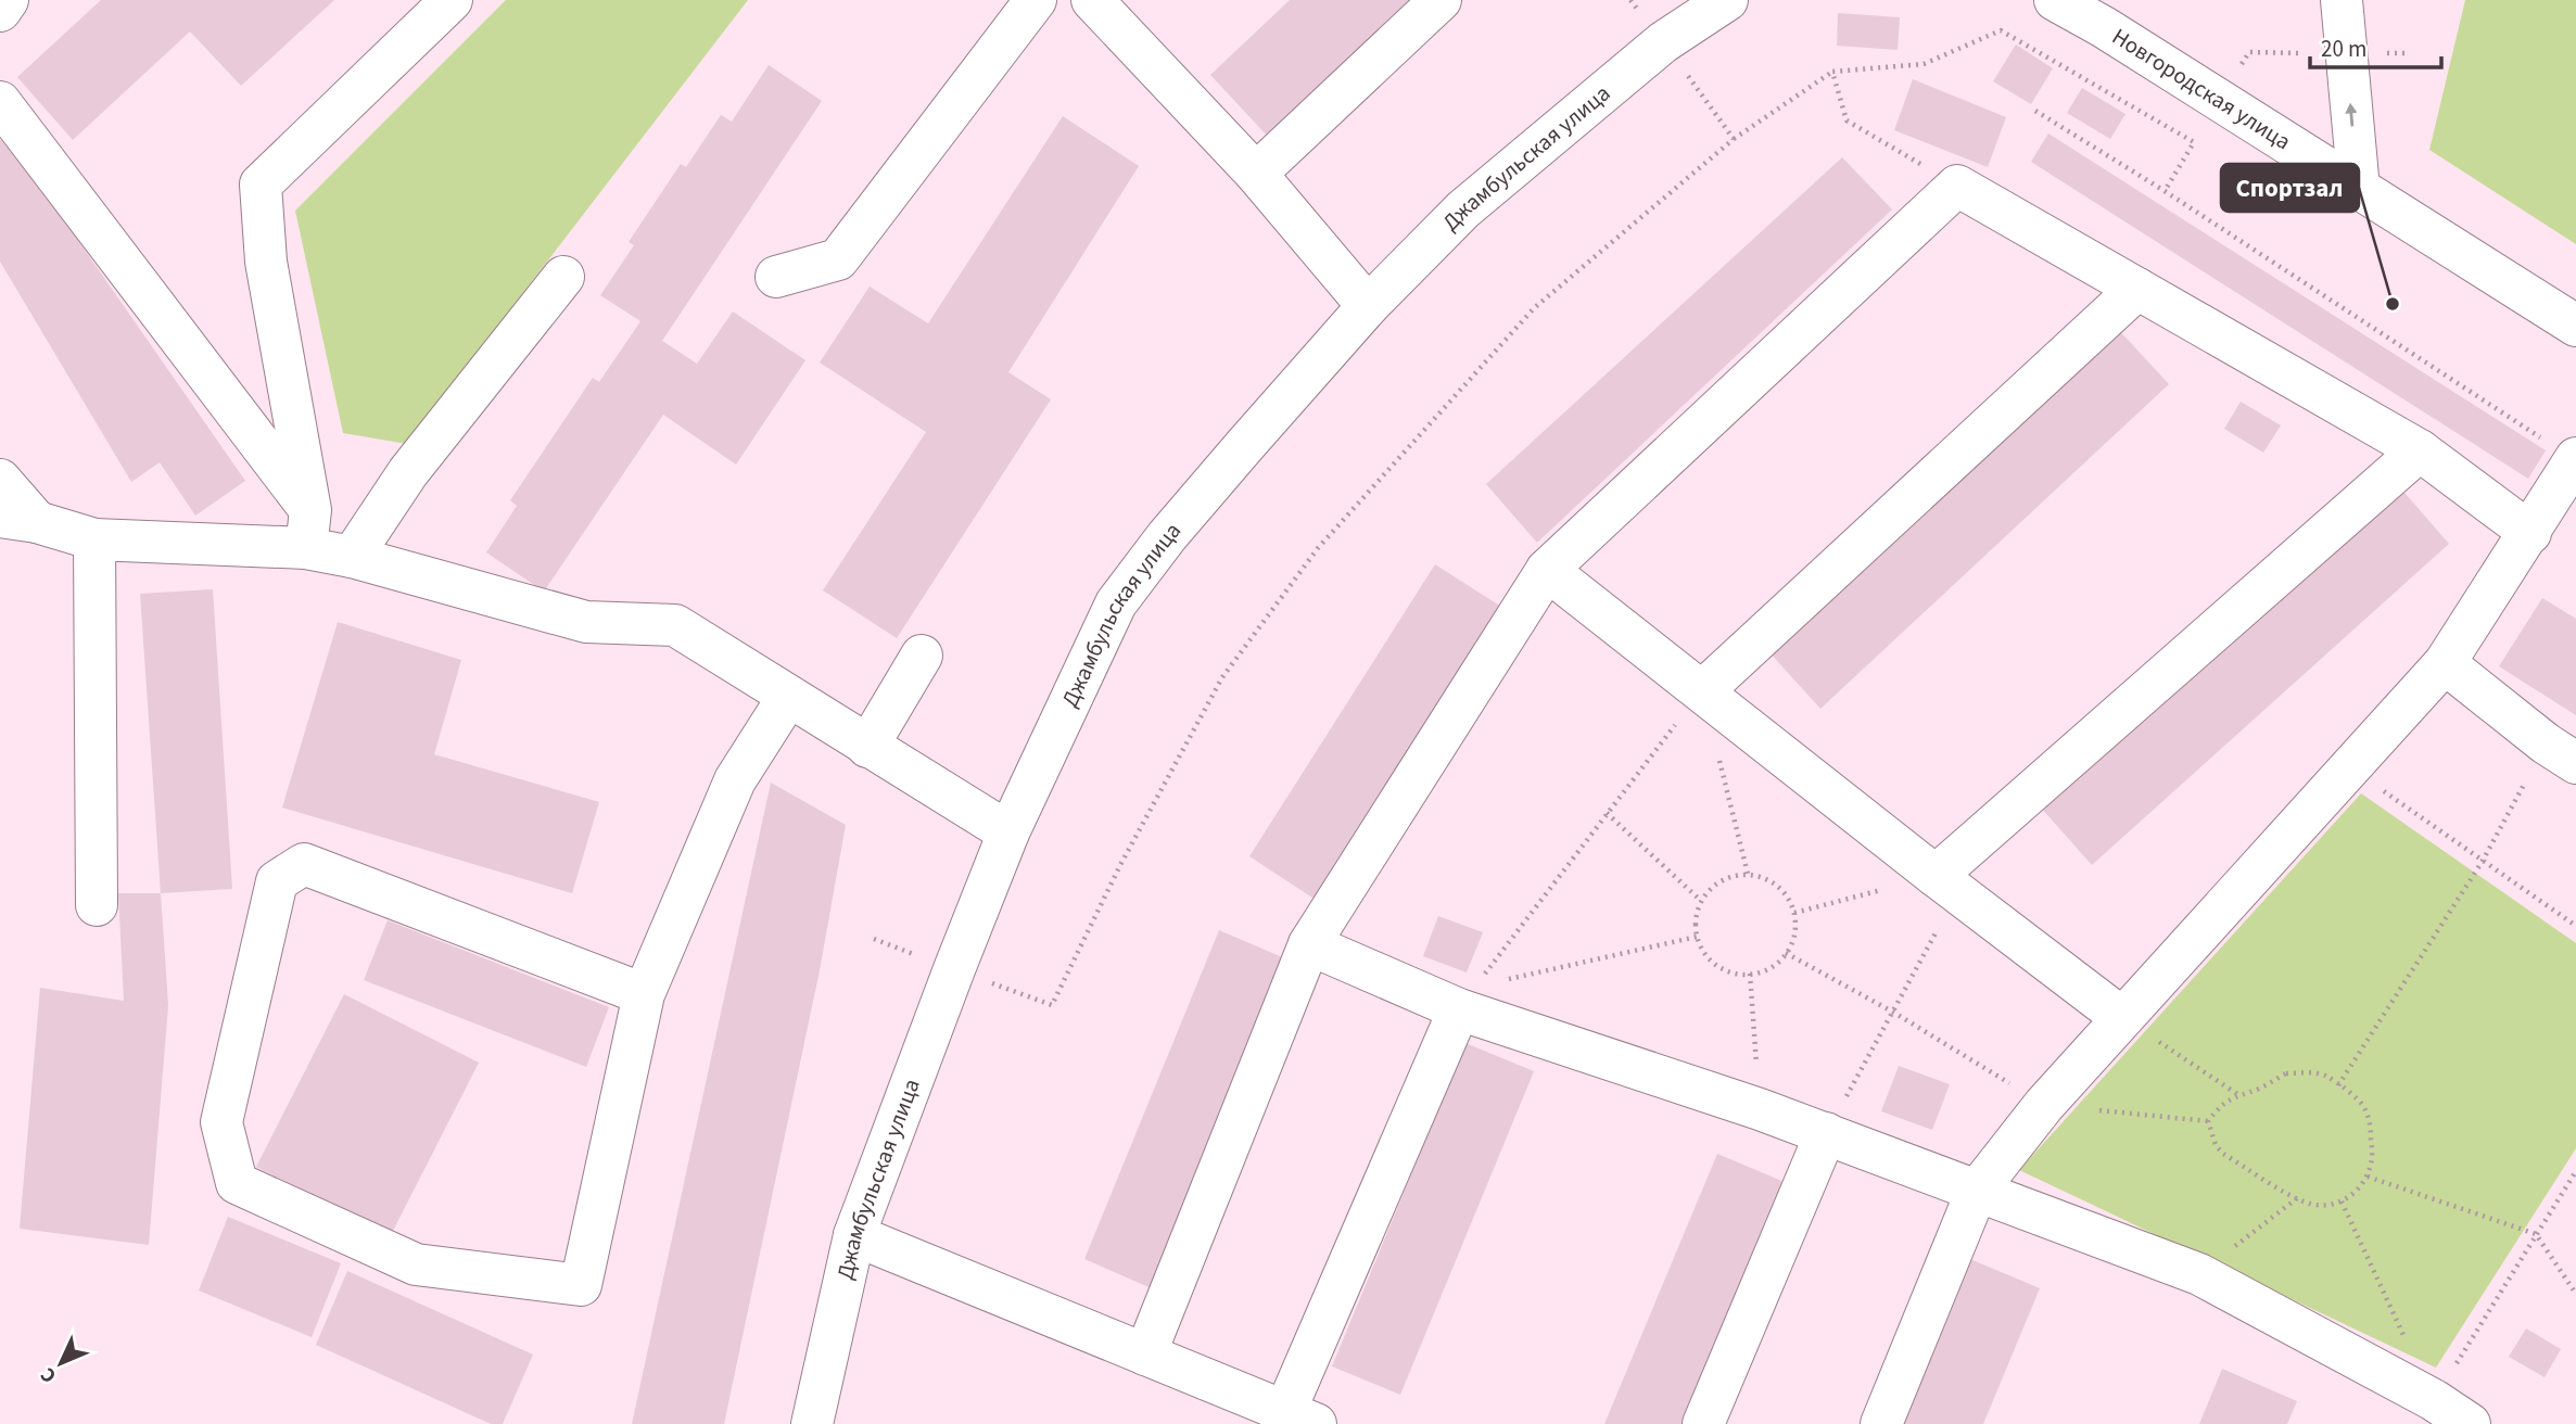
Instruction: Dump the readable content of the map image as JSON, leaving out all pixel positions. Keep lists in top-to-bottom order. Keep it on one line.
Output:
{"streets":{"street":["Новгородская улица","Джамбульская улица"]},"places":["Спортзал"],"scale_bar":"20 m","north":"bottom left"}
